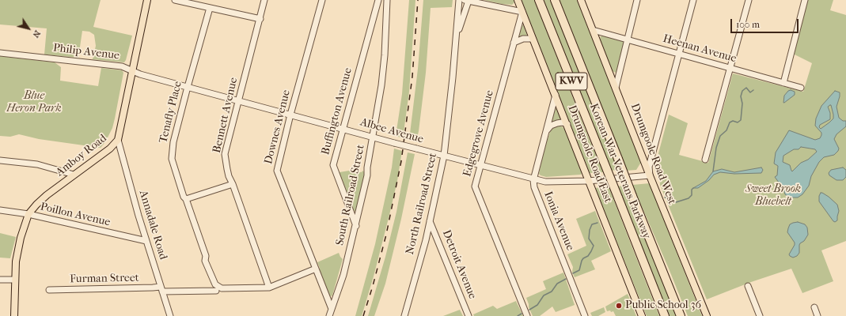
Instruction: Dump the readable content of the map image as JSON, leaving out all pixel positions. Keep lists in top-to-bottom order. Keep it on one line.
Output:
{"streets":{"highway":["KWV","Korean War Veterans Parkway"],"main road":["Drumgoole Road East","Drumgoole Road West","Amboy Road"],"street":["Heenan Avenue","Philip Avenue","Buffington Avenue","Tenafly Place","Bennett Avenue","Downes Avenue","Albee Avenue","Edgegrove Avenue","South Railroad Street","North Railroad Street","Poillon Avenue","Ionia Avenue","Annadale Road","Detroit Avenue","Furman Street"]},"crossings":[["Heenan Avenue","Drumgoole Road West"],["Philip Avenue","Albee Avenue"],["Philip Avenue","Amboy Road"],["Buffington Avenue","Albee Avenue"],["Buffington Avenue","South Railroad Street"],["Tenafly Place","Albee Avenue"],["Tenafly Place","Furman Street"],["Bennett Avenue","Albee Avenue"],["Bennett Avenue","Furman Street"],["Downes Avenue","Albee Avenue"],["Downes Avenue","South Railroad Street"],["Albee Avenue","Edgegrove Avenue"],["Albee Avenue","Drumgoole Road East"],["Albee Avenue","Drumgoole Road West"],["Albee Avenue","Amboy Road"],["Albee Avenue","South Railroad Street"],["Albee Avenue","North Railroad Street"],["Albee Avenue","Ionia Avenue"],["Edgegrove Avenue","Drumgoole Road East"],["Drumgoole Road East","Ionia Avenue"],["Amboy Road","Poillon Avenue"],["Amboy Road","Annadale Road"],["North Railroad Street","Detroit Avenue"],["Poillon Avenue","Annadale Road"],["Annadale Road","Furman Street"]],"parks":["Blue Heron Park","Sweet Brook Bluebelt"],"places":["Public School 36"],"scale_bar":"100 m","north":"bottom right"}
